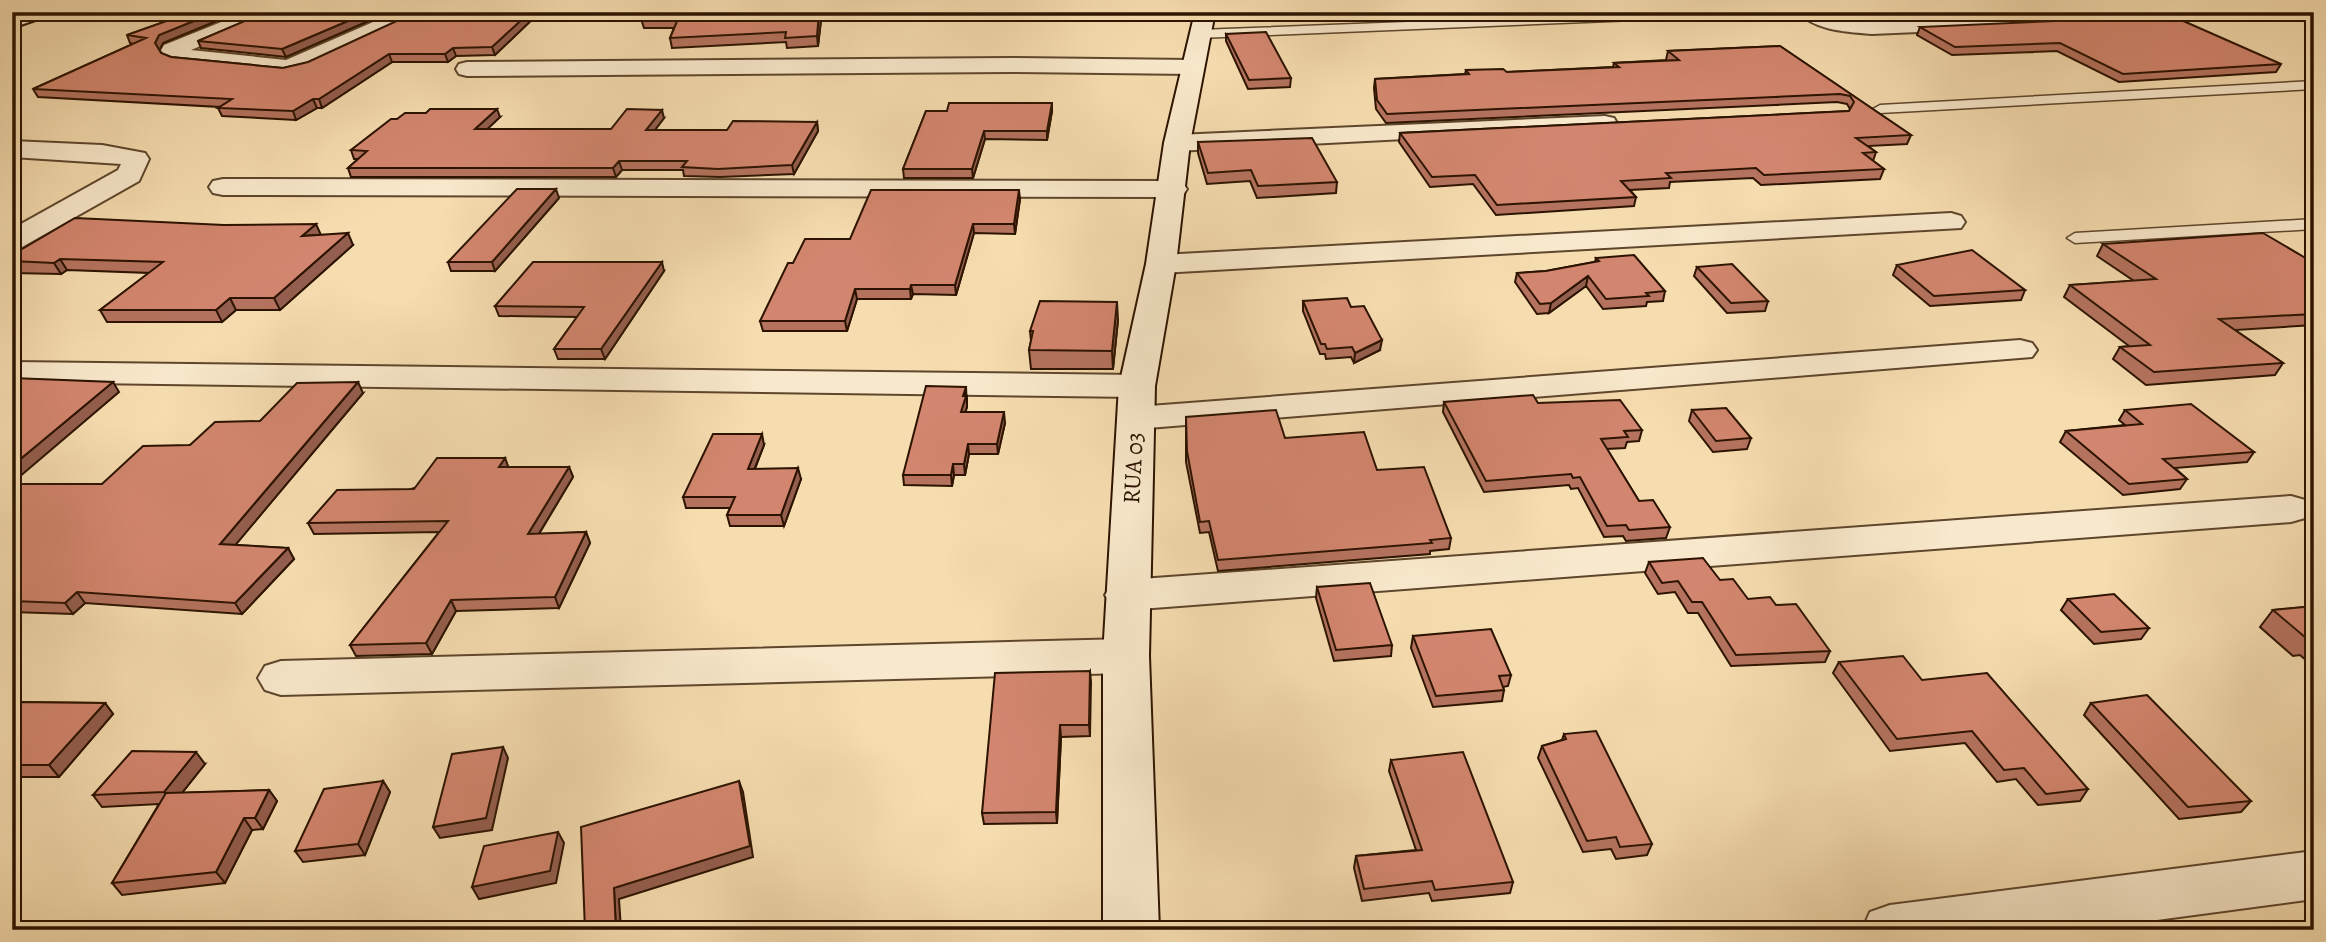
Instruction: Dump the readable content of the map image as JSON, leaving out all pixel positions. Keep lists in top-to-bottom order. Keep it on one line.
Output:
{"streets":{"street":["RUA 03"]}}
